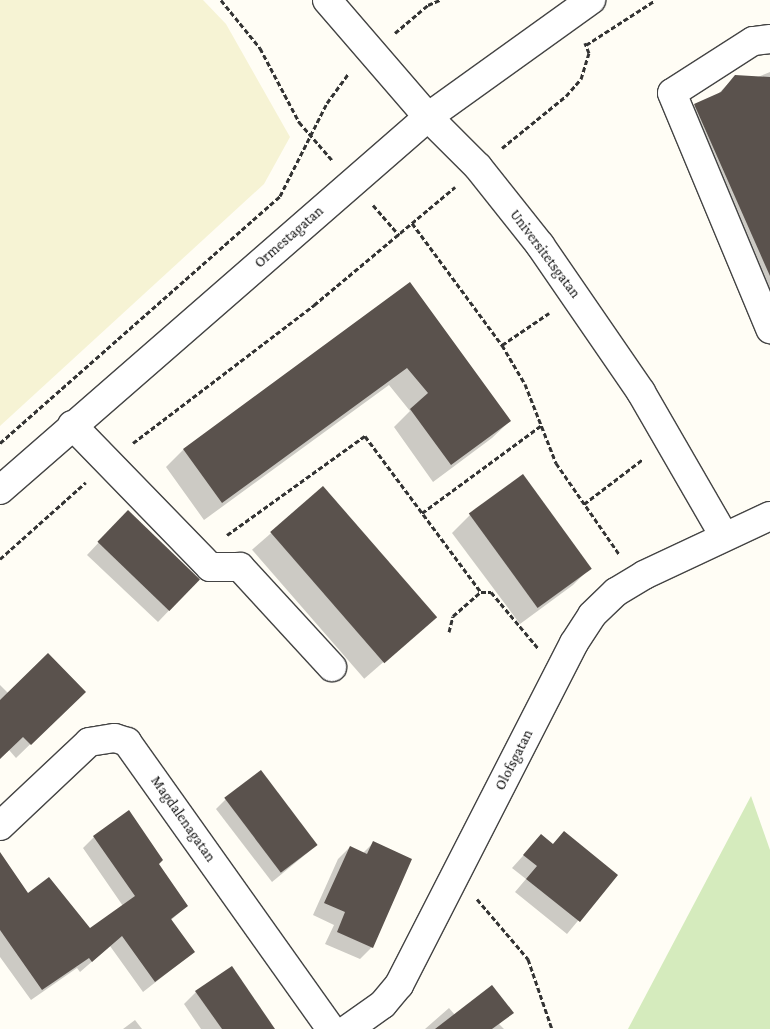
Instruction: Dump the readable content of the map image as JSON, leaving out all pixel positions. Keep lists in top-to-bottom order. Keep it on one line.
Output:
{"streets":{"street":["Ormestagatan","Universitetsgatan","Olofsgatan","Magdalenagatan"]},"crossings":[["Ormestagatan","Universitetsgatan"],["Universitetsgatan","Olofsgatan"]]}
